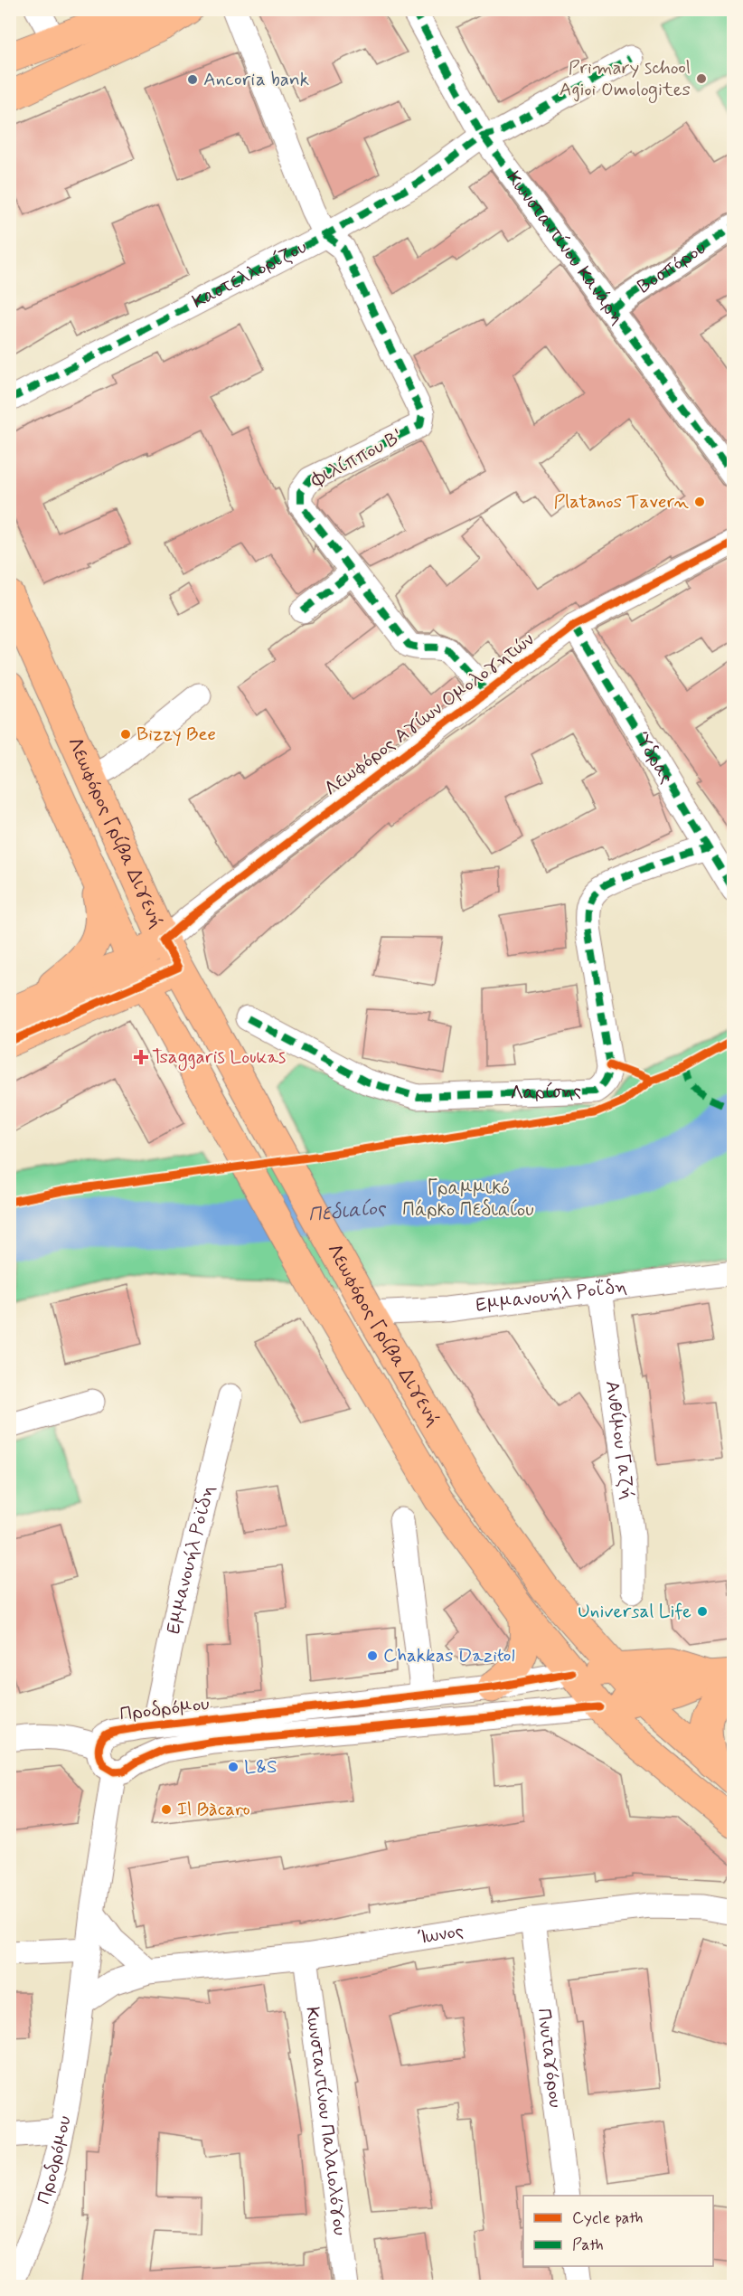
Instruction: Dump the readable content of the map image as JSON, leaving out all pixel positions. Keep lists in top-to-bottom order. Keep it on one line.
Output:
{"streets":{"main road":["Λεωφόρος Γρίβα Διγενή","Προδρόμου"],"street":["Κωνσταντίνου Κανάρη","Βοσπόρου","Καστελλορίζου","Φιλίππου Β'","Λεωφόρος Αγίων Ομολογητών","Ύδρας","Λαρίσης","Εμμανουήλ Ροΐδη","Ανθίμου Γαζή","Εμμανουήλ Ροϊδη","Ίωνος","Πνυταγόρου","Κωνσταντίνου Παλαιολόγου"]},"crossings":[["Κωνσταντίνου Κανάρη","Βοσπόρου"],["Κωνσταντίνου Κανάρη","Καστελλορίζου"],["Καστελλορίζου","Φιλίππου Β'"],["Φιλίππου Β'","Λεωφόρος Αγίων Ομολογητών"],["Λεωφόρος Αγίων Ομολογητών","Ύδρας"],["Λεωφόρος Αγίων Ομολογητών","Λεωφόρος Γρίβα Διγενή"],["Ύδρας","Λαρίσης"],["Λεωφόρος Γρίβα Διγενή","Εμμανουήλ Ροΐδη"],["Λεωφόρος Γρίβα Διγενή","Προδρόμου"],["Εμμανουήλ Ροΐδη","Ανθίμου Γαζή"],["Εμμανουήλ Ροϊδη","Προδρόμου"],["Προδρόμου","Ίωνος"],["Ίωνος","Πνυταγόρου"],["Ίωνος","Κωνσταντίνου Παλαιολόγου"]],"water":["Πεδιαίος"],"parks":["Γραμμικό Πάρκο Πεδιαίου"],"places":{"other":["Primary school Agioi Omologites","Ancoria bank","Platanos Tavern","Bizzy Bee","Universal Life","Chakkas Dazitol","L&S","Il Bàcaro"],"health":["Tsaggaris Loukas"]},"legend":["Cycle path","Path"]}
